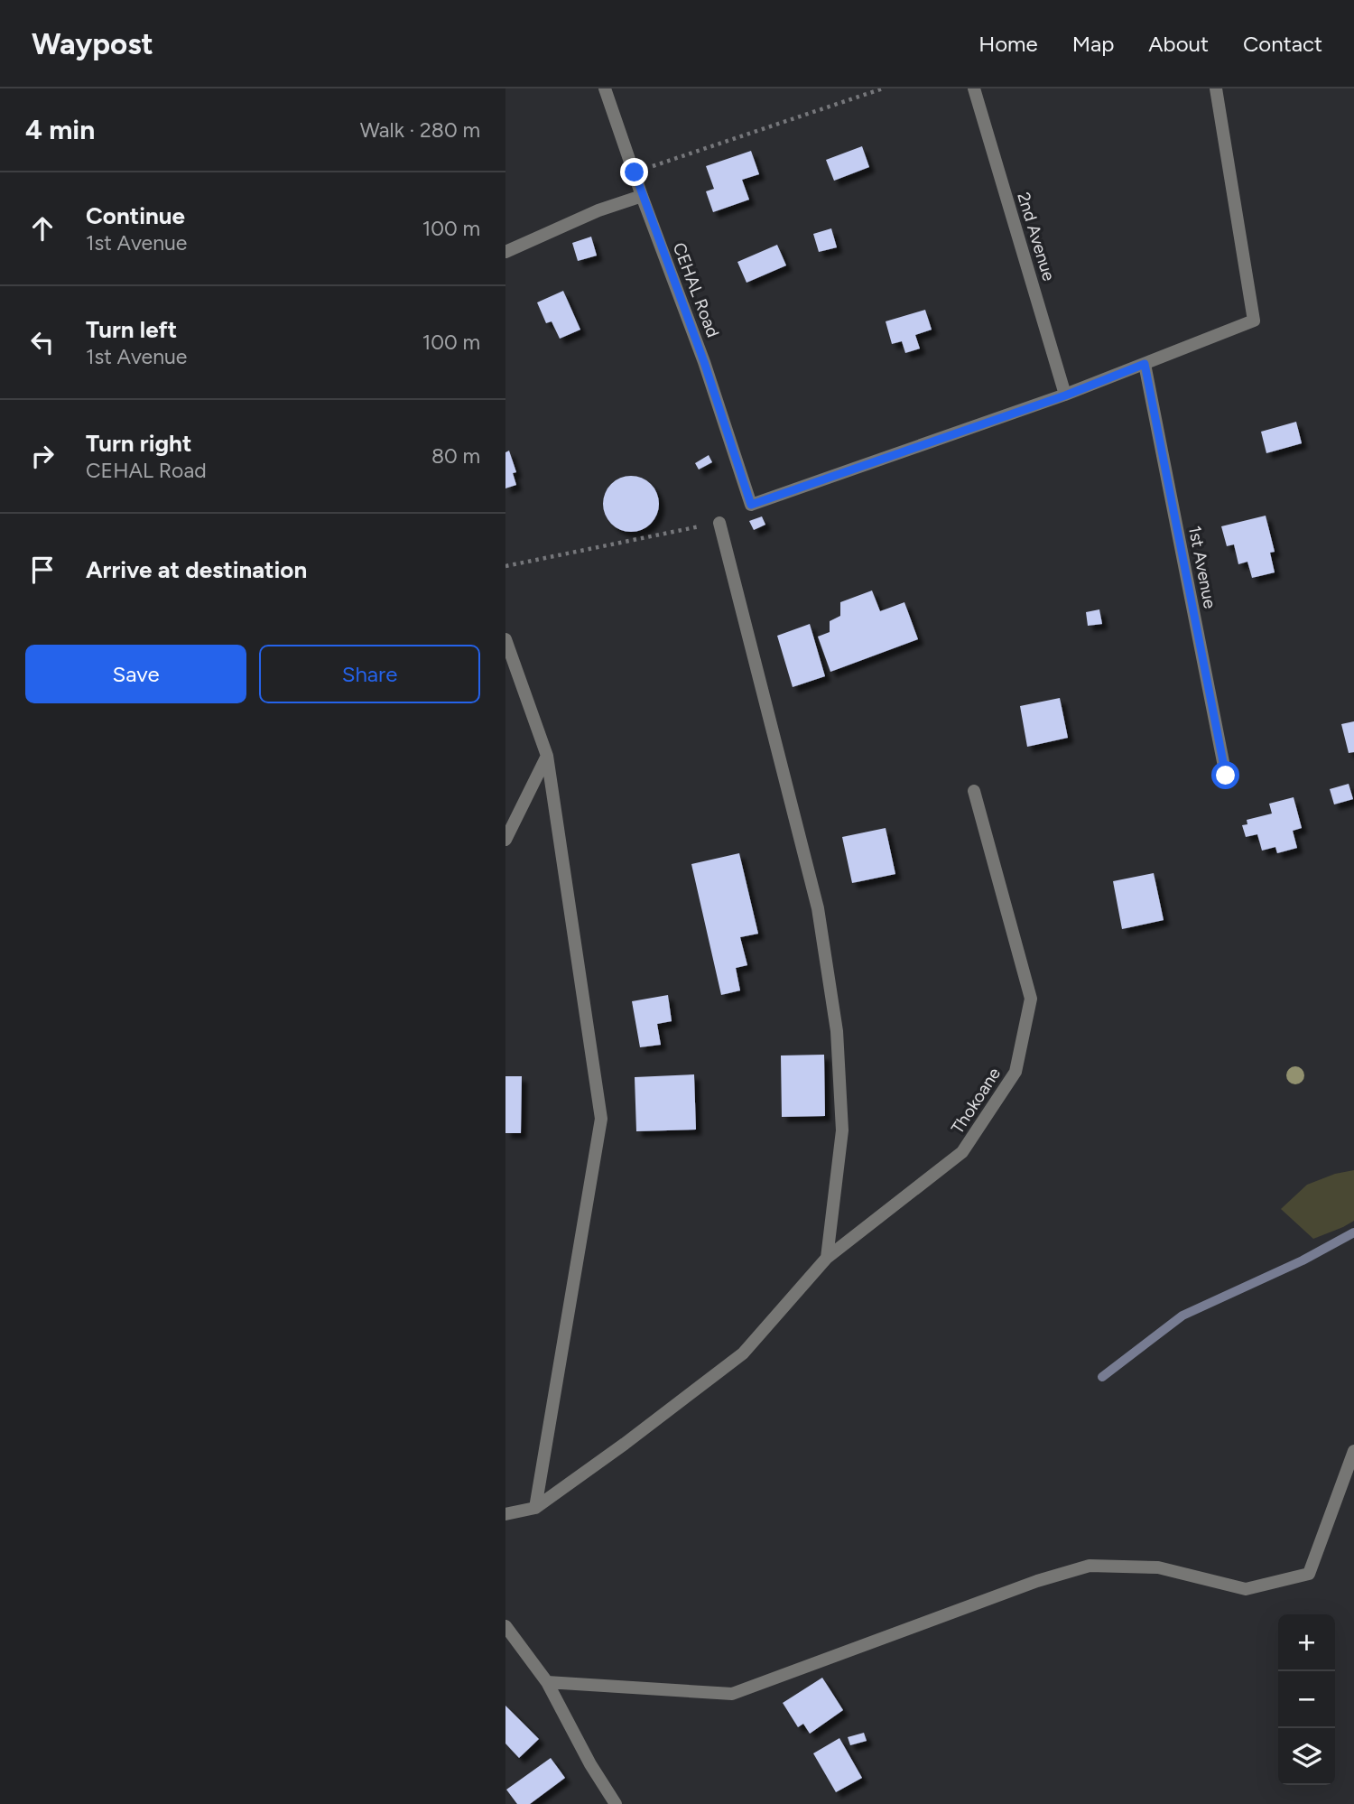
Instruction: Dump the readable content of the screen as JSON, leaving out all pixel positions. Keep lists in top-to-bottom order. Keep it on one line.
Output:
{"streets":{"street":["2nd Avenue","CEHAL Road","1st Avenue","Thokoane"]},"crossings":[["2nd Avenue","CEHAL Road"]],"page":{"header":"Waypost","nav":["Home","Map","About","Contact"],"heading":["4 min","Walk · 280 m"],"list":[["Continue","1st Avenue","100 m"],["Turn left","1st Avenue","100 m"],["Turn right","CEHAL Road","80 m"],"Arrive at destination"],"buttons":["Save","Share"],"map_buttons":["+","−"]}}
